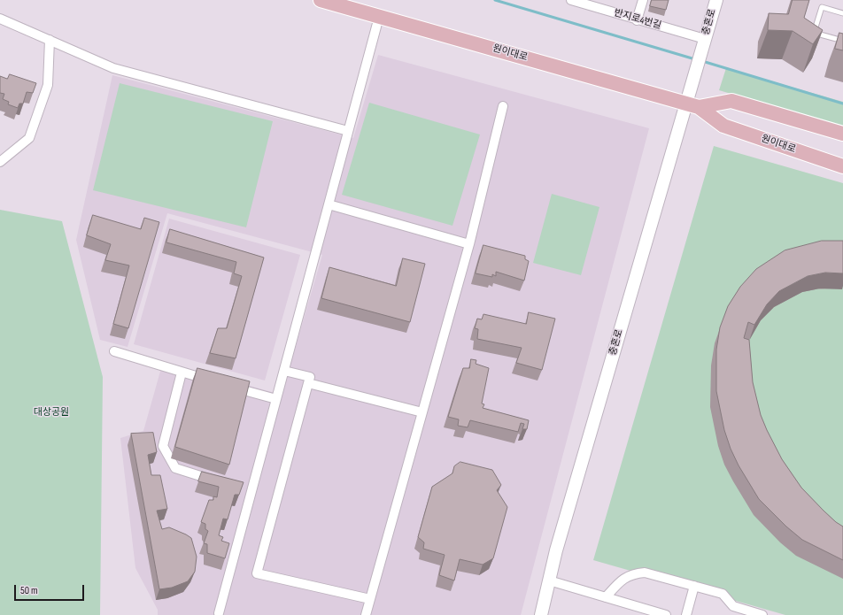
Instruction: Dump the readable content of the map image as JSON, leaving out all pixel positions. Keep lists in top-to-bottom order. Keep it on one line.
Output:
{"streets":{"main road":["충혼로","원이대로"],"street":["반지로4번길"]},"crossings":[["반지로4번길","충혼로"],["충혼로","원이대로"]],"parks":["대상공원"],"scale_bar":"50 m"}
